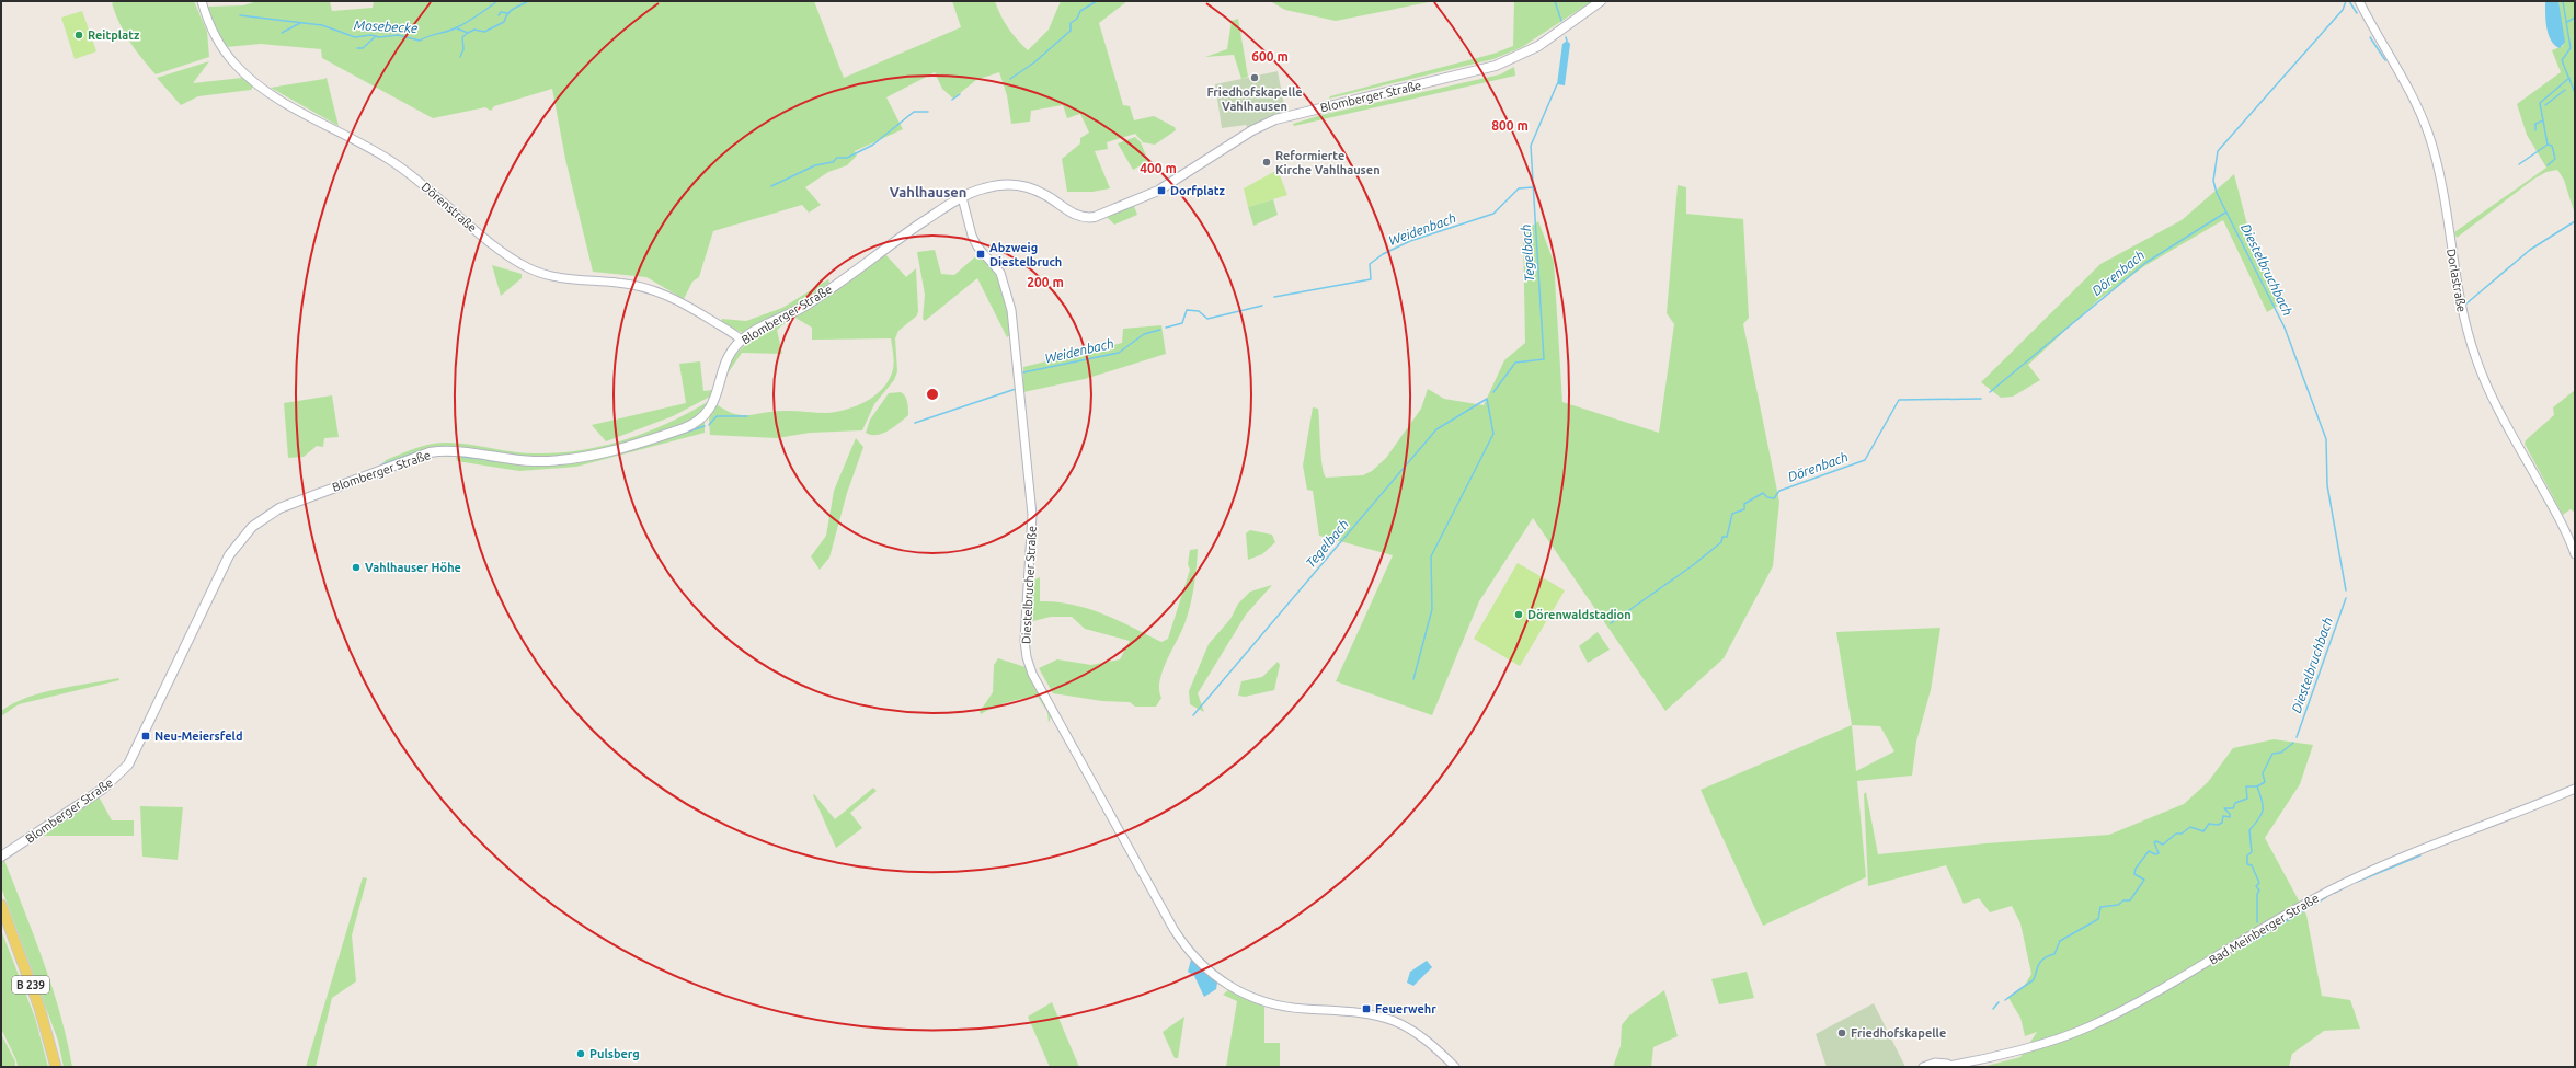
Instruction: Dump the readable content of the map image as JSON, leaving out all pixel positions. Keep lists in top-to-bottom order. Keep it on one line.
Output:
{"streets":{"main road":["Blomberger Straße","B 239"],"street":["Dörenstraße","Dorlastraße","Diestelbrucher Straße","Bad Meinberger Straße"]},"crossings":[["Blomberger Straße","Dörenstraße"],["Blomberger Straße","Diestelbrucher Straße"]],"districts":["Vahlhausen"],"water":["Mosebecke","Weidenbach","Tegelbach","Diestelbruchbach","Dörenbach"],"places":{"other":["Reitplatz","Friedhofskapelle Vahlhausen","Reformierte Kirche Vahlhausen","Vahlhauser Höhe","Dörenwaldstadion","Friedhofskapelle","Pulsberg"],"transit":["Dorfplatz","Abzweig Diestelbruch","Neu-Meiersfeld","Feuerwehr"]},"rings":["600 m","800 m","400 m","200 m"]}
